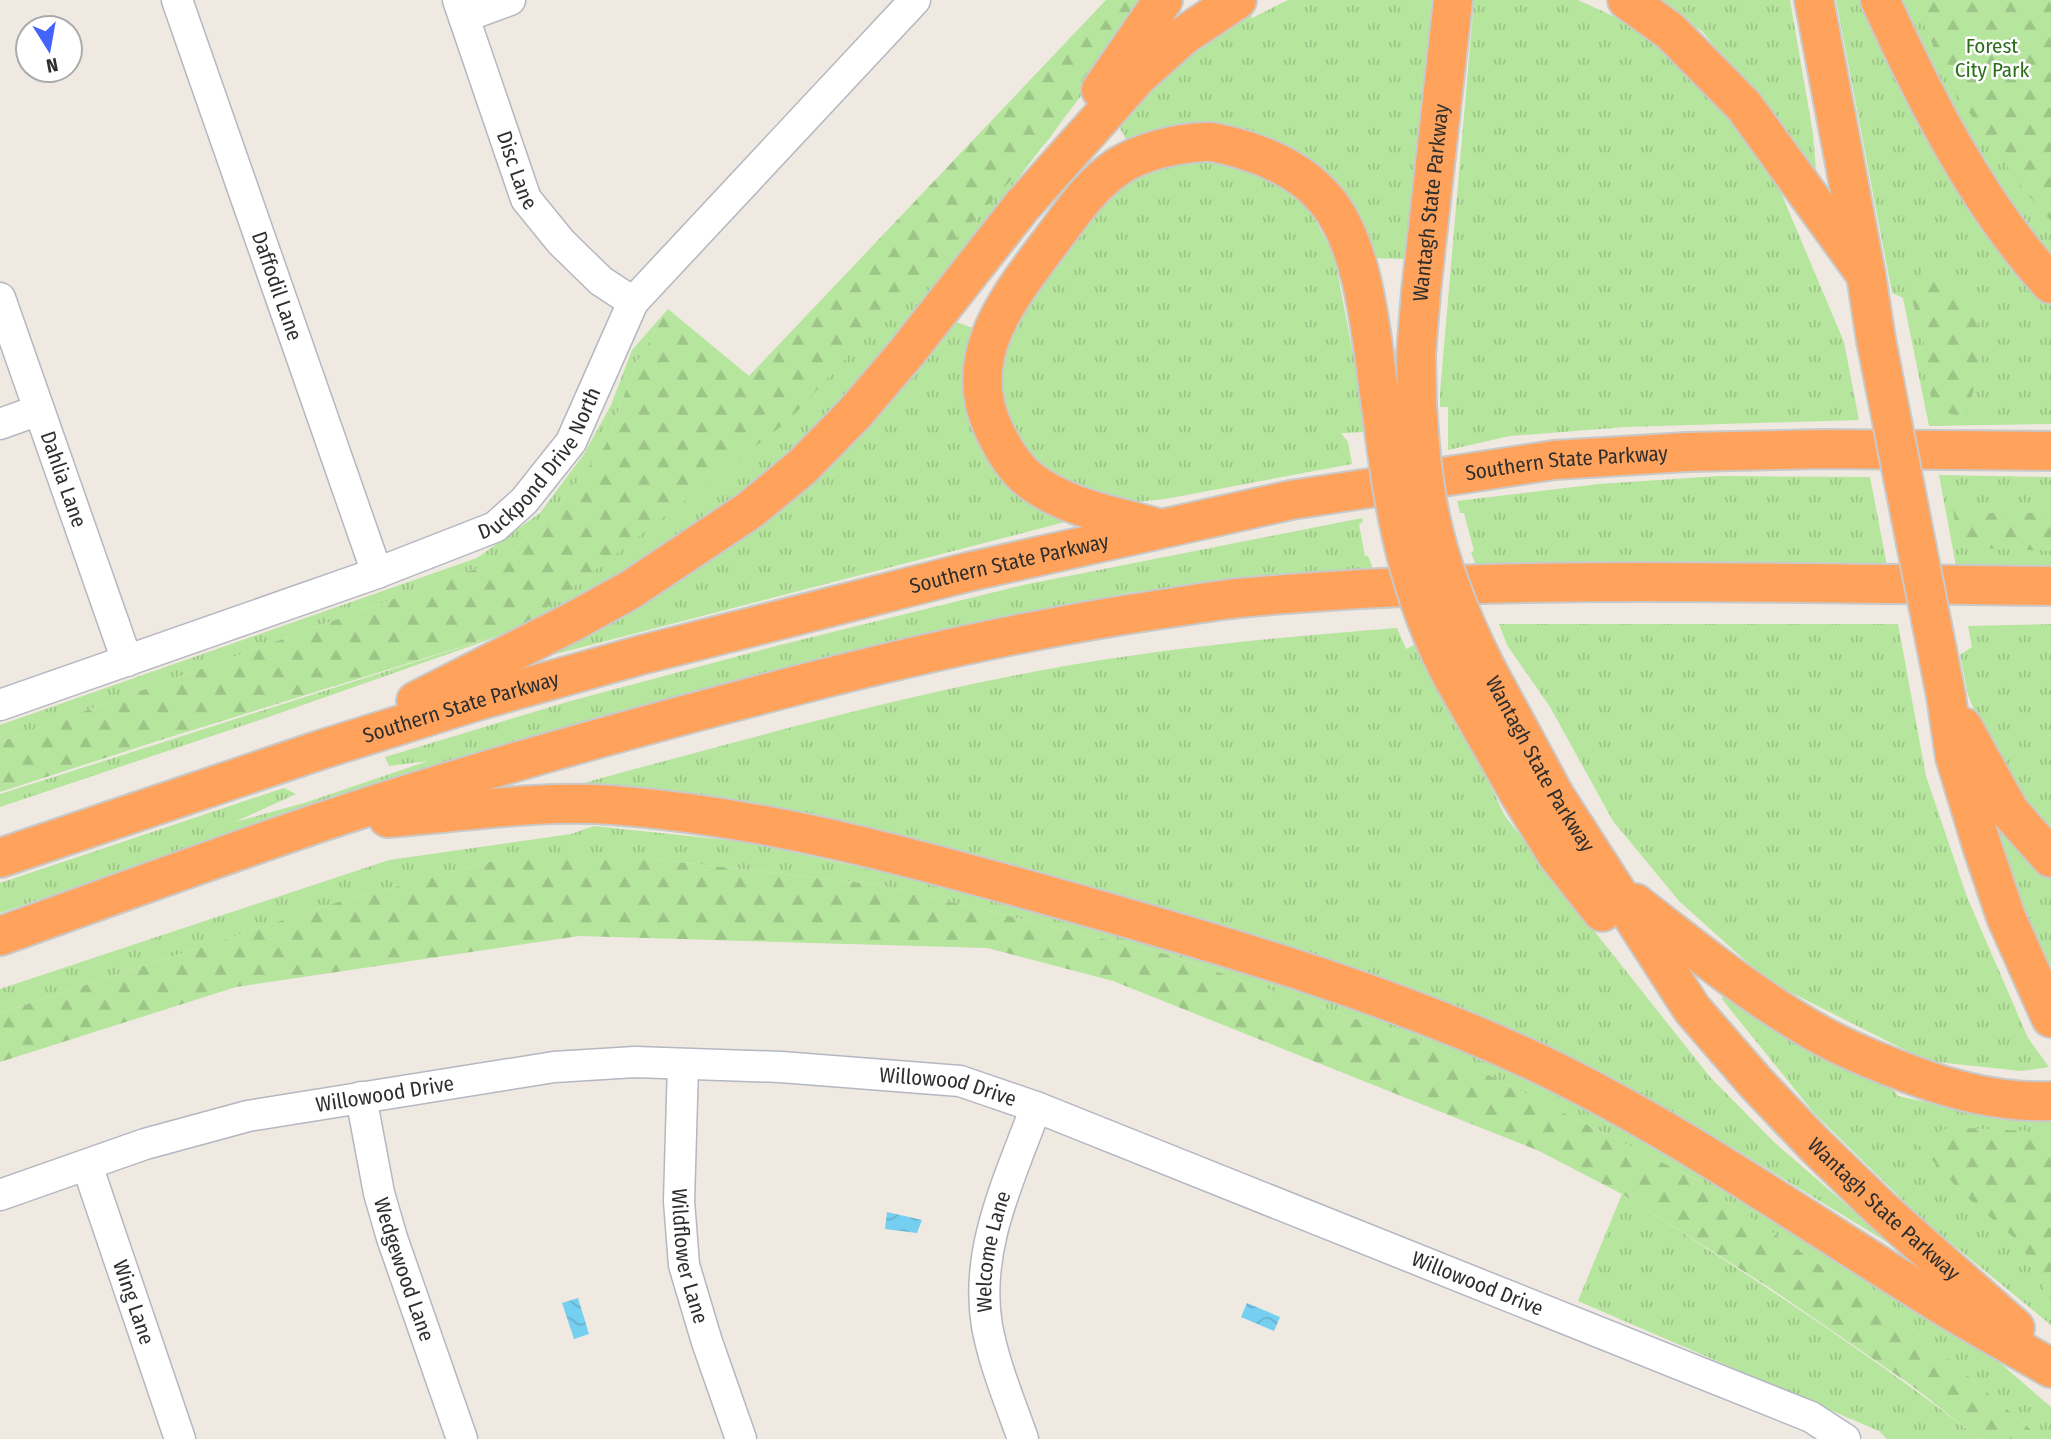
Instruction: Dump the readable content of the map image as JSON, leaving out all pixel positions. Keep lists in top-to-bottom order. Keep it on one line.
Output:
{"streets":{"highway":["Wantagh State Parkway","Southern State Parkway"],"street":["Disc Lane","Daffodil Lane","Duckpond Drive North","Dahlia Lane","Willowood Drive","Welcome Lane","Wildflower Lane","Wedgewood Lane","Wing Lane"]},"crossings":[["Disc Lane","Duckpond Drive North"],["Daffodil Lane","Duckpond Drive North"],["Duckpond Drive North","Dahlia Lane"],["Willowood Drive","Welcome Lane"],["Willowood Drive","Wildflower Lane"],["Willowood Drive","Wedgewood Lane"],["Willowood Drive","Wing Lane"]],"parks":["Forest City Park"],"north":"bottom"}
